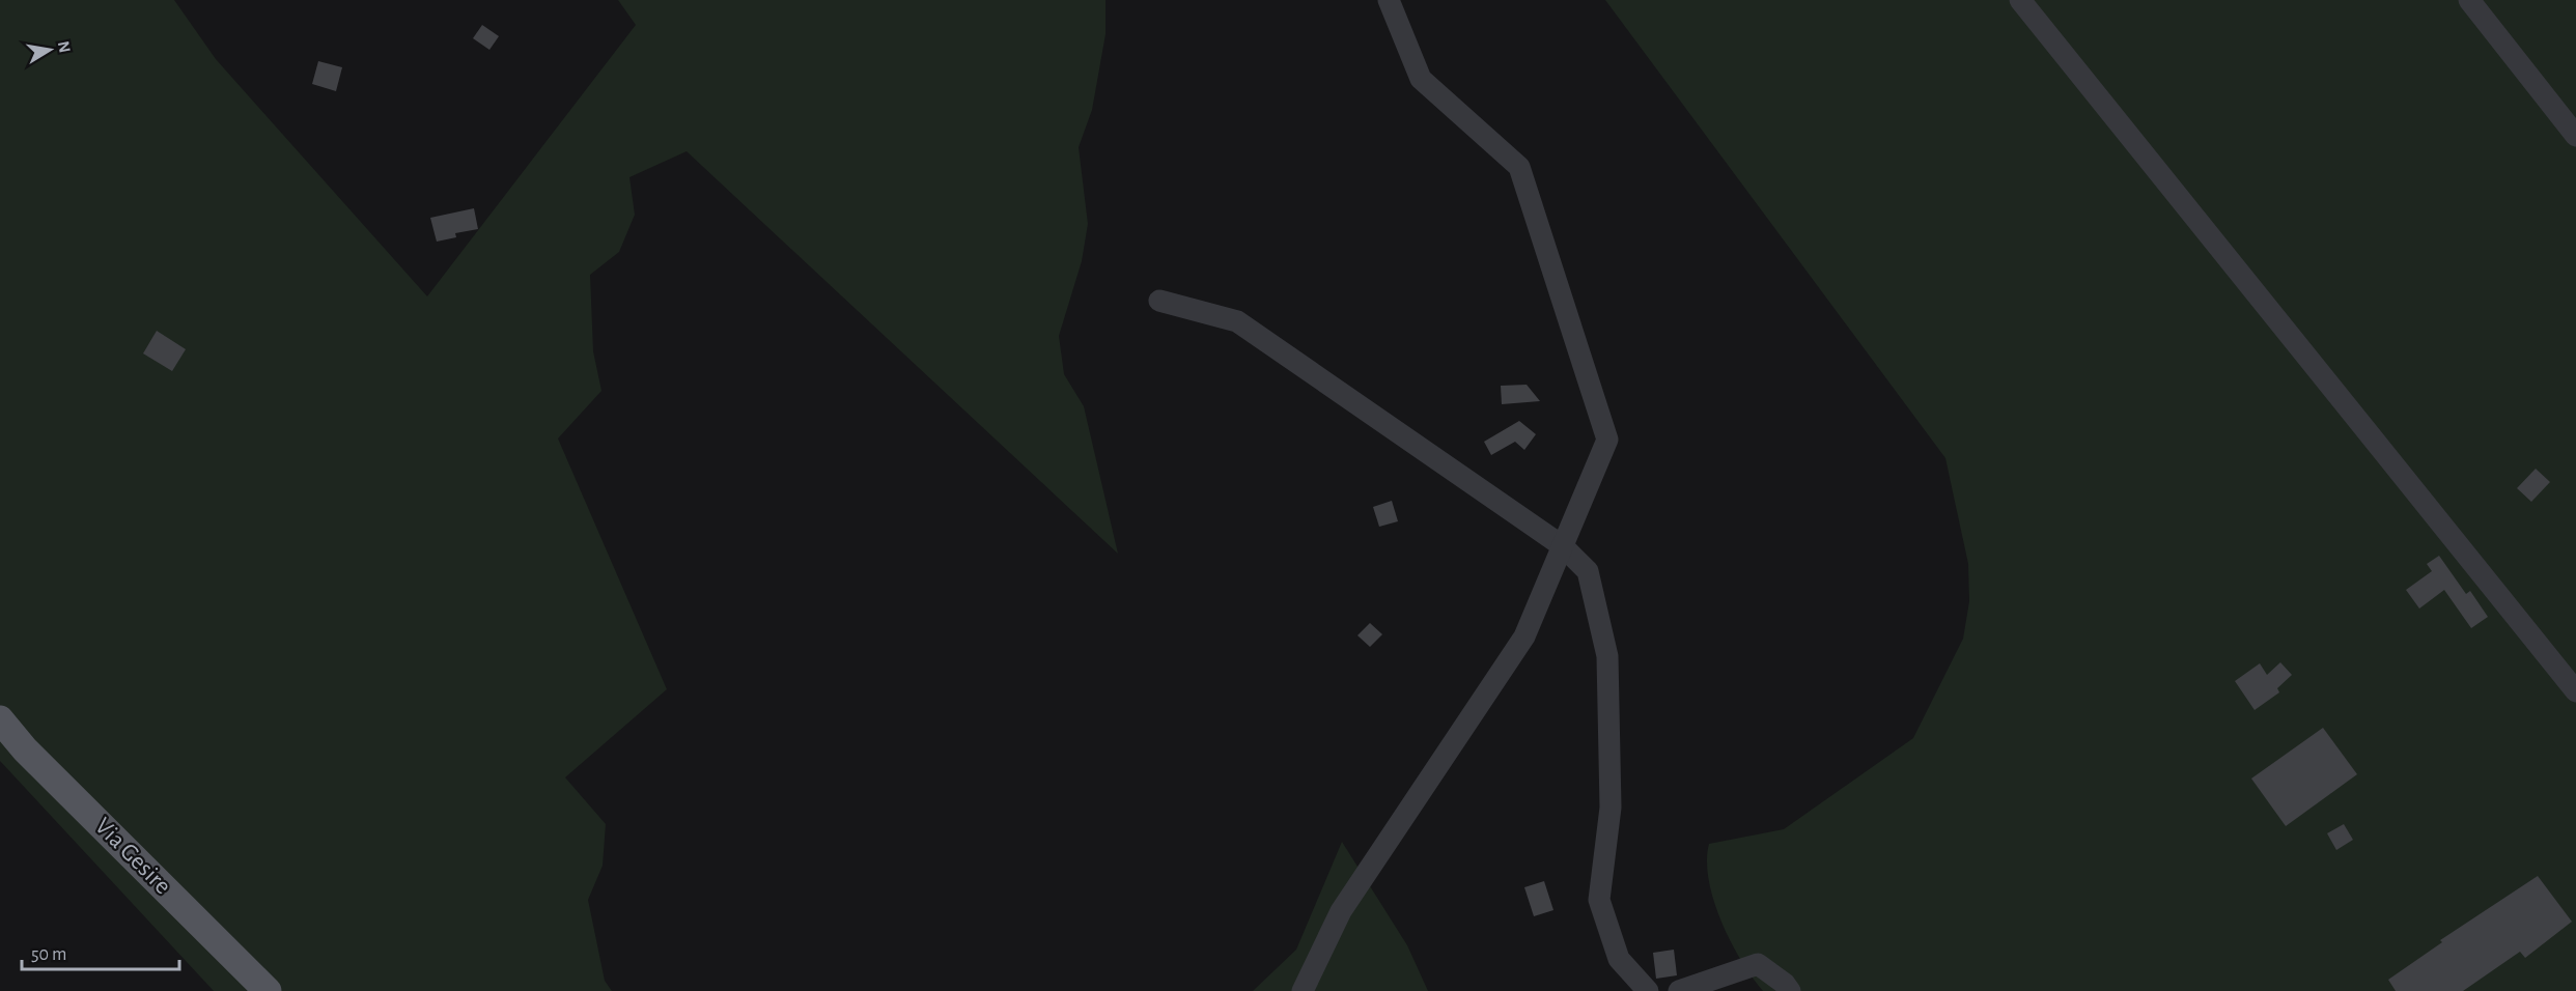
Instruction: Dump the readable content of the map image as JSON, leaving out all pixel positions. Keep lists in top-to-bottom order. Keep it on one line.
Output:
{"streets":{"main road":["Via Gesire"]},"scale_bar":"50 m","north":"right"}
